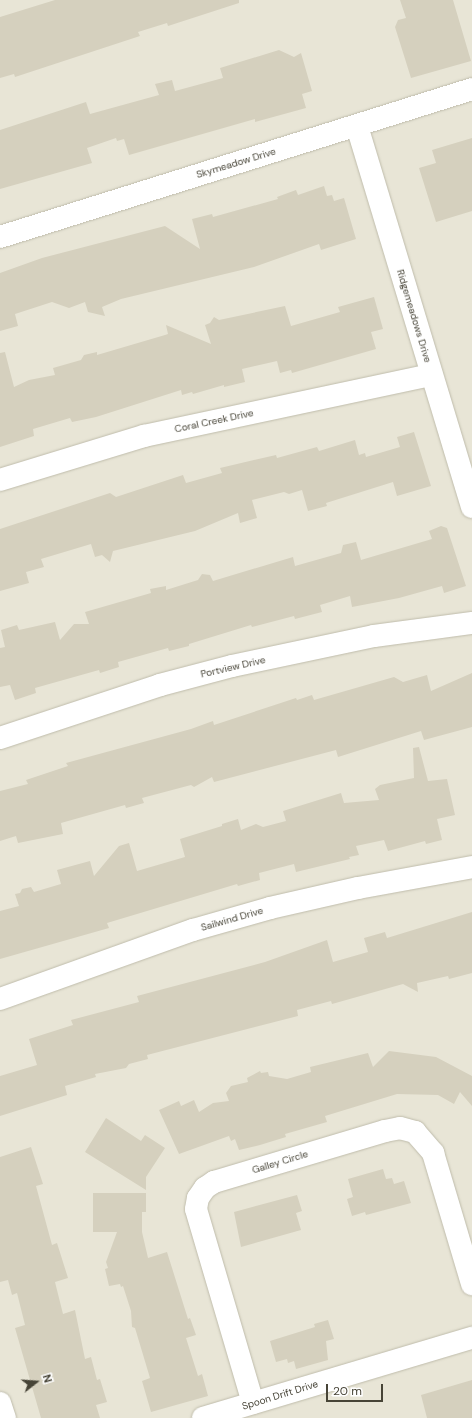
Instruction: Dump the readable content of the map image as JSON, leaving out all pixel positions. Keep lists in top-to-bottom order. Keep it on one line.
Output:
{"streets":{"street":["Skymeadow Drive","Ridgemeadows Drive","Coral Creek Drive","Portview Drive","Sailwind Drive","Galley Circle","Spoon Drift Drive"]},"crossings":[["Skymeadow Drive","Ridgemeadows Drive"],["Ridgemeadows Drive","Coral Creek Drive"],["Galley Circle","Spoon Drift Drive"]],"scale_bar":"20 m","north":"right"}
